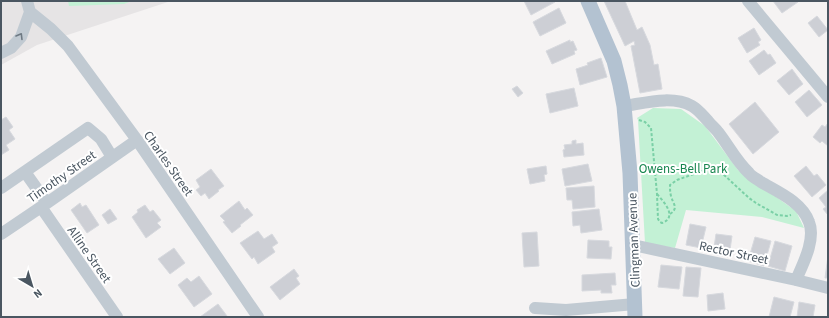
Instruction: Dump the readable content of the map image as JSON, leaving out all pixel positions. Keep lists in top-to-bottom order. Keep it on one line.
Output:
{"streets":{"main road":["Clingman Avenue"],"street":["Charles Street","Timothy Street","Rector Street","Alline Street"]},"crossings":[["Charles Street","Timothy Street"],["Timothy Street","Alline Street"],["Clingman Avenue","Rector Street"]],"parks":["Owens-Bell Park"],"north":"bottom right"}
